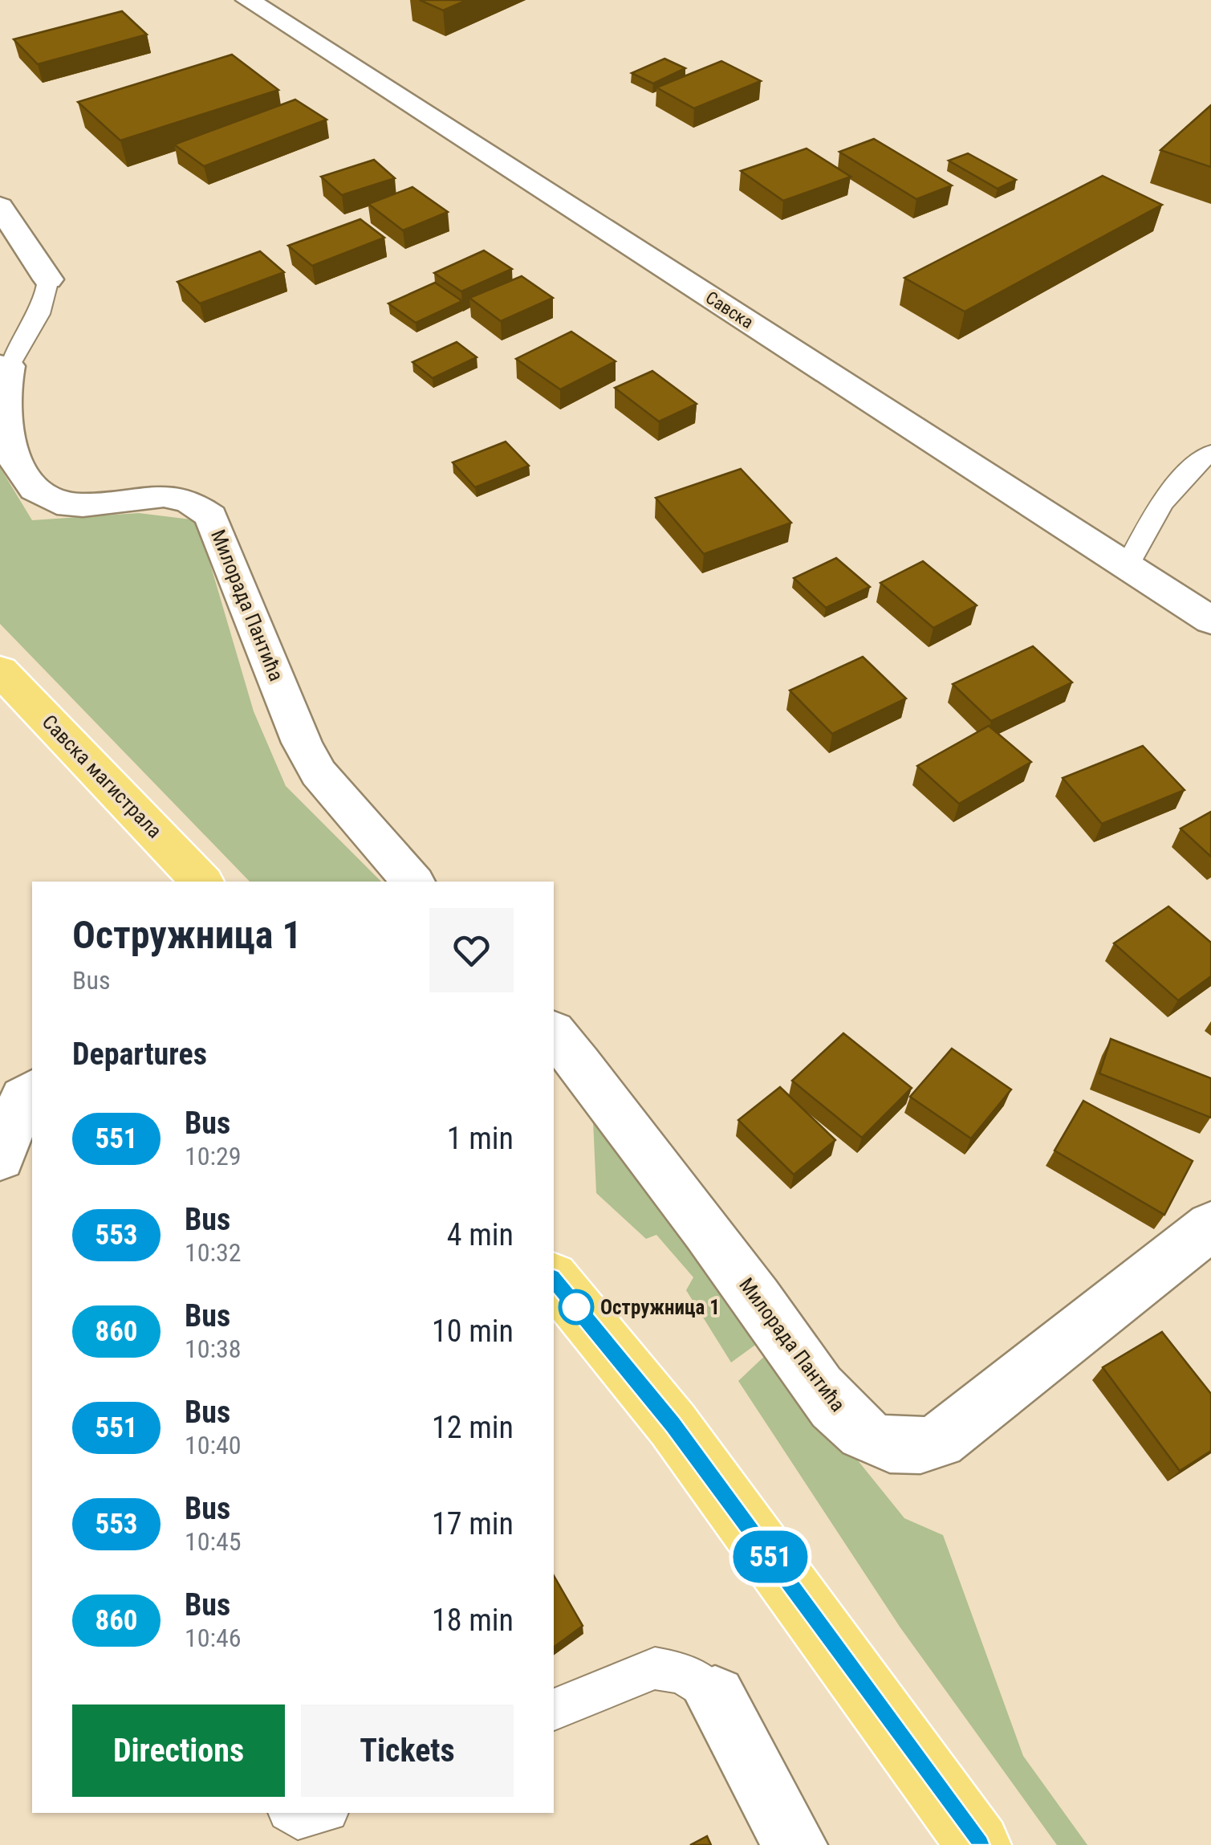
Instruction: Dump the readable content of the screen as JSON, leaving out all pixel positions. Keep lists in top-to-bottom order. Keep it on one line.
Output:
{"streets":{"main road":["Савска магистрала"],"street":["Савска","Милорада Пантића"]},"places":["Остружница 1"],"lines":["bus line 551"],"page":{"on_map":"551","heading":[["Остружница 1","Bus"],"Departures"],"list":[{"mark":"551","name":"Bus","note":"10:29","value":"1 min"},{"mark":"553","name":"Bus","note":"10:32","value":"4 min"},{"mark":"860","name":"Bus","note":"10:38","value":"10 min"},{"mark":"551","name":"Bus","note":"10:40","value":"12 min"},{"mark":"553","name":"Bus","note":"10:45","value":"17 min"},{"mark":"860","name":"Bus","note":"10:46","value":"18 min"}],"buttons":["Directions","Tickets"]}}
